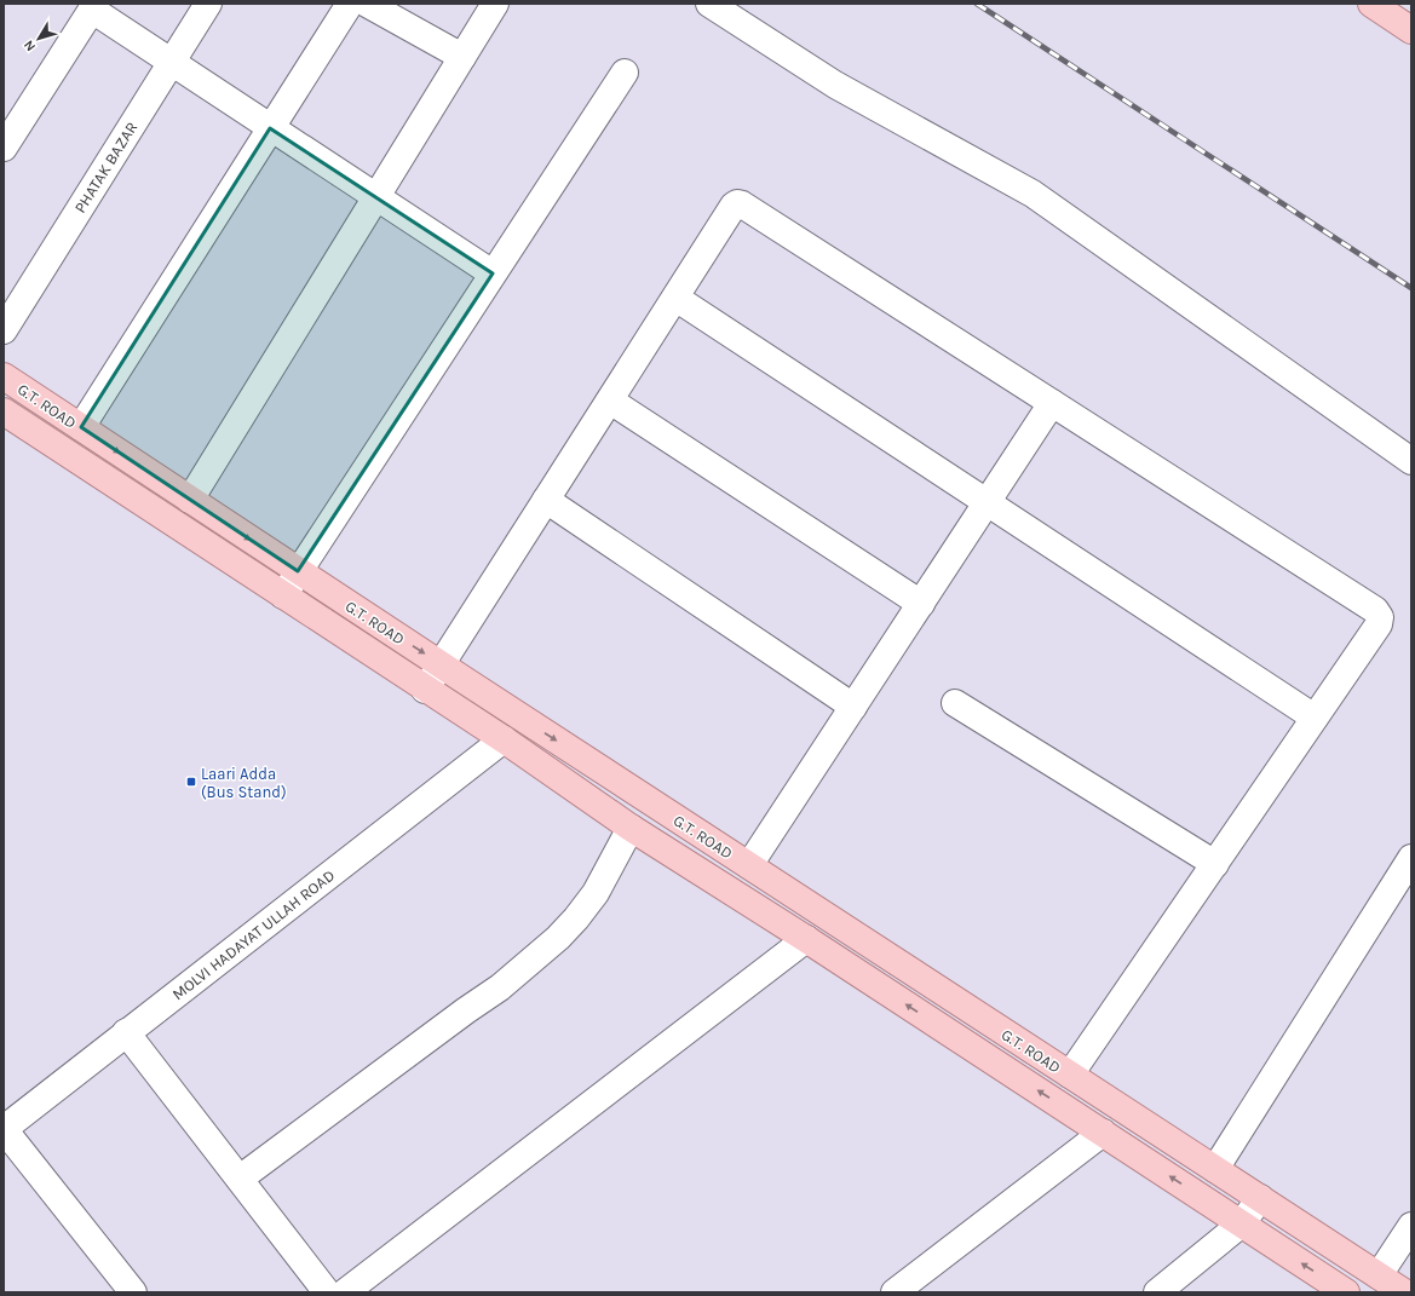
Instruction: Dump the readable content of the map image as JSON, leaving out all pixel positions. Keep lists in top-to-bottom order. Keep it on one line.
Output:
{"streets":{"main road":["G.T. ROAD"],"street":["PHATAK BAZAR","MOLVI HADAYAT ULLAH ROAD"]},"crossings":[["G.T. ROAD","MOLVI HADAYAT ULLAH ROAD"]],"places":{"transit":["Laari Adda (Bus Stand)"]},"north":"bottom left"}
